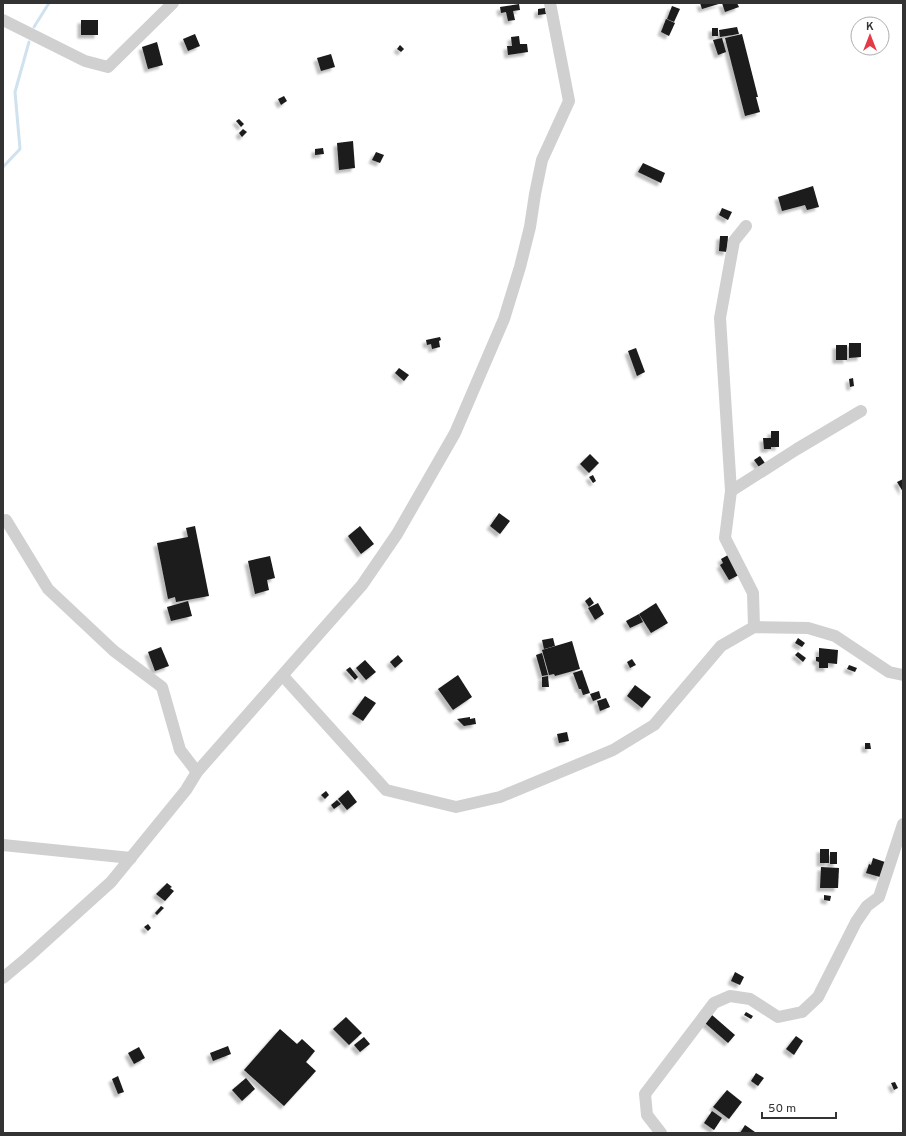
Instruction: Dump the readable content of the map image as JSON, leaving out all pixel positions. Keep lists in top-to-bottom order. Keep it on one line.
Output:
{"scale_bar":"50 m","north":"top"}
